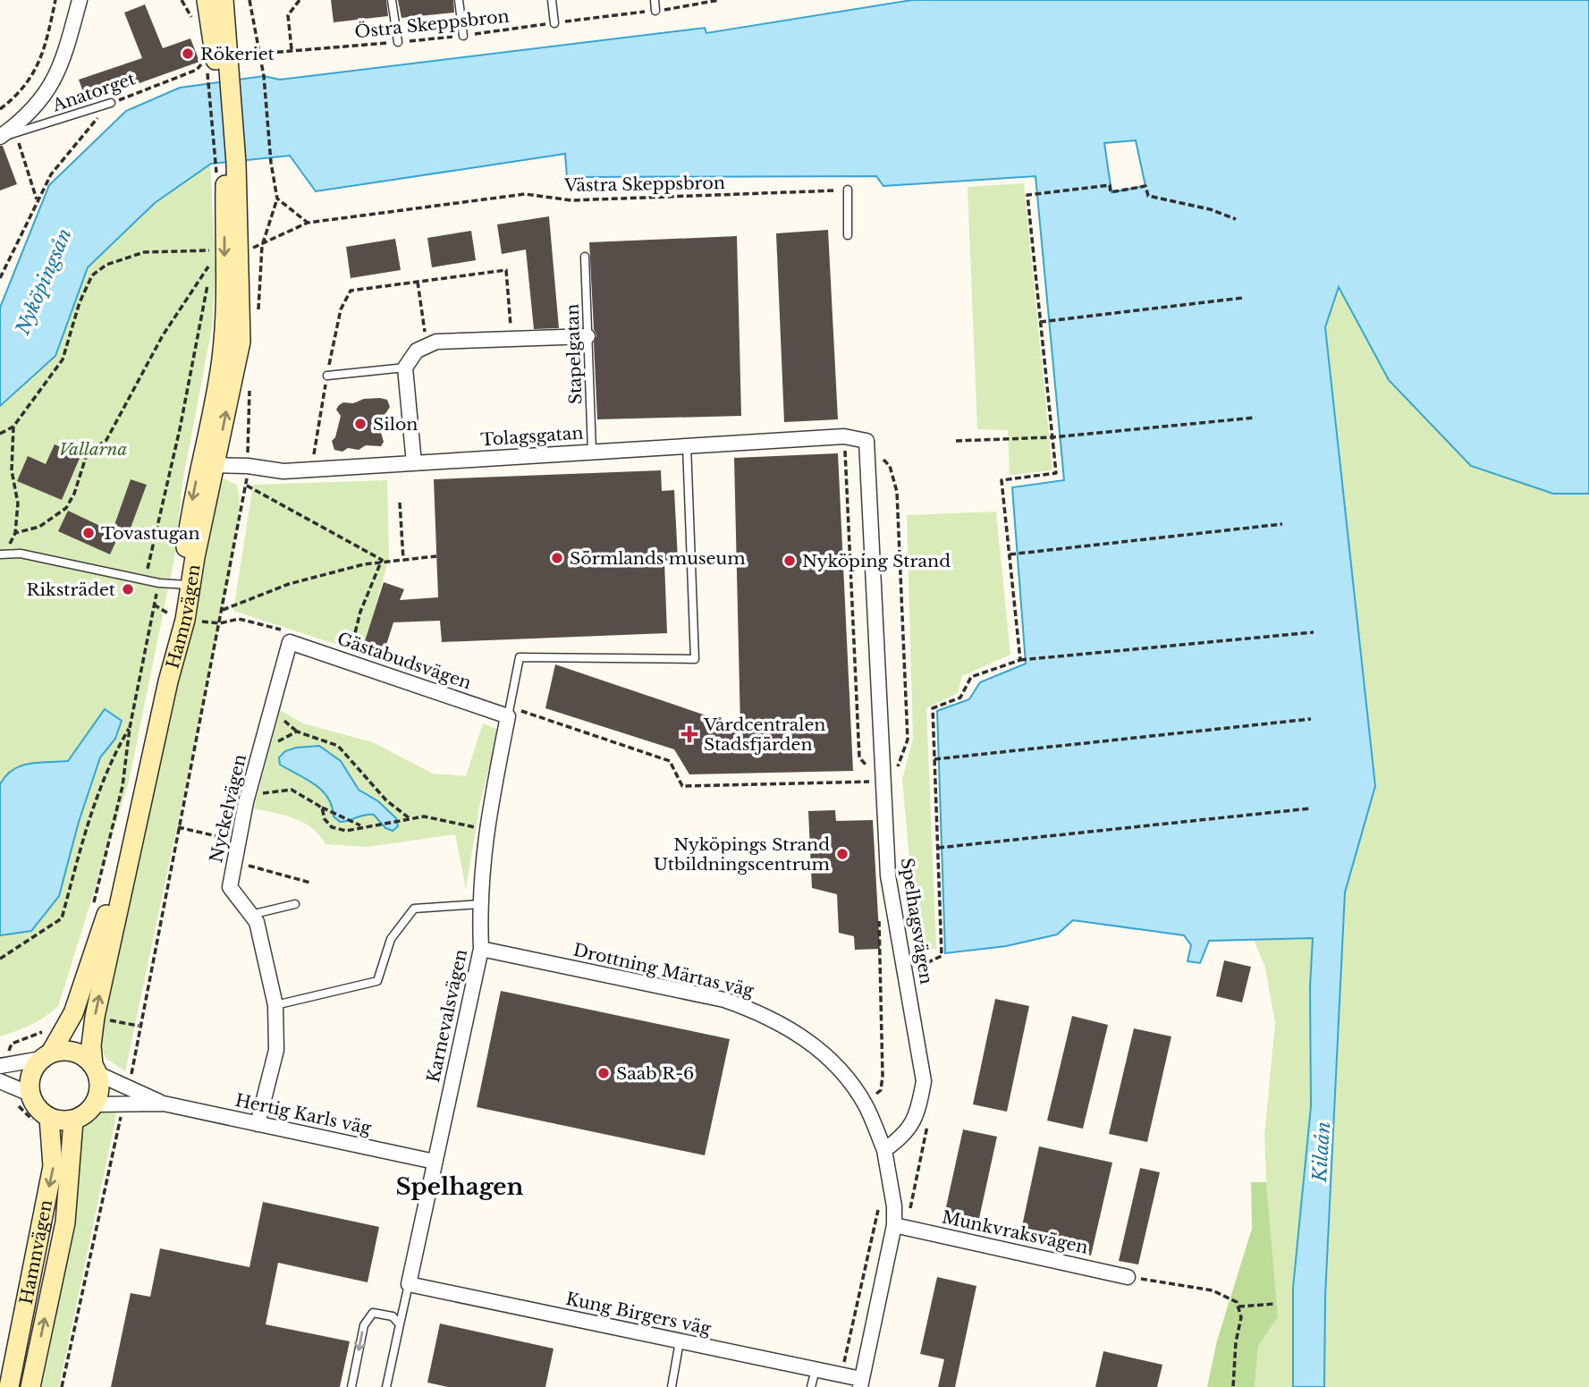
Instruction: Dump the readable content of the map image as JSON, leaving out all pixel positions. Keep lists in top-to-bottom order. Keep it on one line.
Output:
{"streets":{"main road":["Hamnvägen"],"street":["Tolagsgatan","Gästabudsvägen","Nyckelvägen","Spelhagsvägen","Drottning Märtas väg","Karnevalsvägen","Hertig Karls väg","Munkvraksvägen","Kung Birgers väg"],"lane":["Anatorget","Stapelgatan"],"path":["Östra Skeppsbron","Västra Skeppsbron"]},"crossings":[["Stapelgatan","Tolagsgatan"],["Tolagsgatan","Hamnvägen"],["Tolagsgatan","Spelhagsvägen"],["Hamnvägen","Hertig Karls väg"],["Gästabudsvägen","Nyckelvägen"],["Gästabudsvägen","Karnevalsvägen"],["Nyckelvägen","Hertig Karls väg"],["Spelhagsvägen","Drottning Märtas väg"],["Drottning Märtas väg","Karnevalsvägen"],["Karnevalsvägen","Hertig Karls väg"],["Karnevalsvägen","Kung Birgers väg"]],"districts":["Spelhagen"],"water":["Nyköpingsån","Kilaån"],"parks":["Vallarna"],"places":{"other":["Rökeriet","Silon","Tovastugan","Sörmlands museum","Nyköping Strand","Riksträdet","Nyköpings Strand Utbildningscentrum","Saab R-6"],"health":["Vårdcentralen Stadsfjärden"]}}
